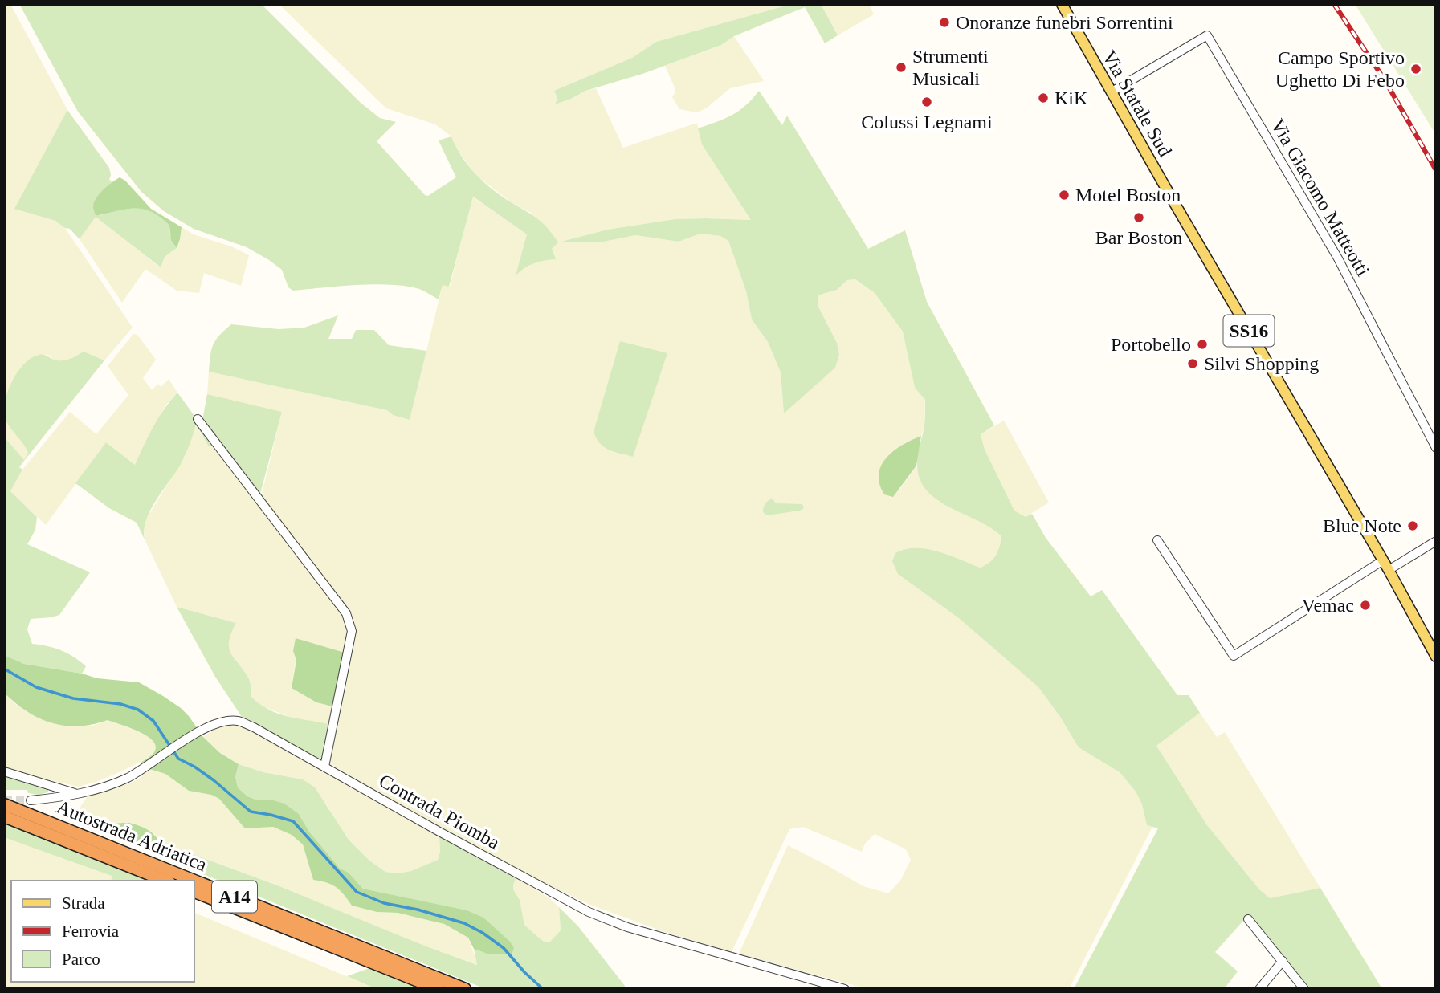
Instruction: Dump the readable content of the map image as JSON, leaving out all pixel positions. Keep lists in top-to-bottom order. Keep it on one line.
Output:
{"streets":{"highway":["Autostrada Adriatica","A14"],"main road":["Via Statale Sud","SS16"],"street":["Via Giacomo Matteotti","Contrada Piomba"]},"crossings":[["Via Statale Sud","Via Giacomo Matteotti"]],"places":["Onoranze funebri Sorrentini","Strumenti Musicali","Campo Sportivo Ughetto Di Febo","KiK","Colussi Legnami","Motel Boston","Bar Boston","Portobello","Silvi Shopping","Blue Note","Vemac"],"legend":["Strada","Ferrovia","Parco"]}
